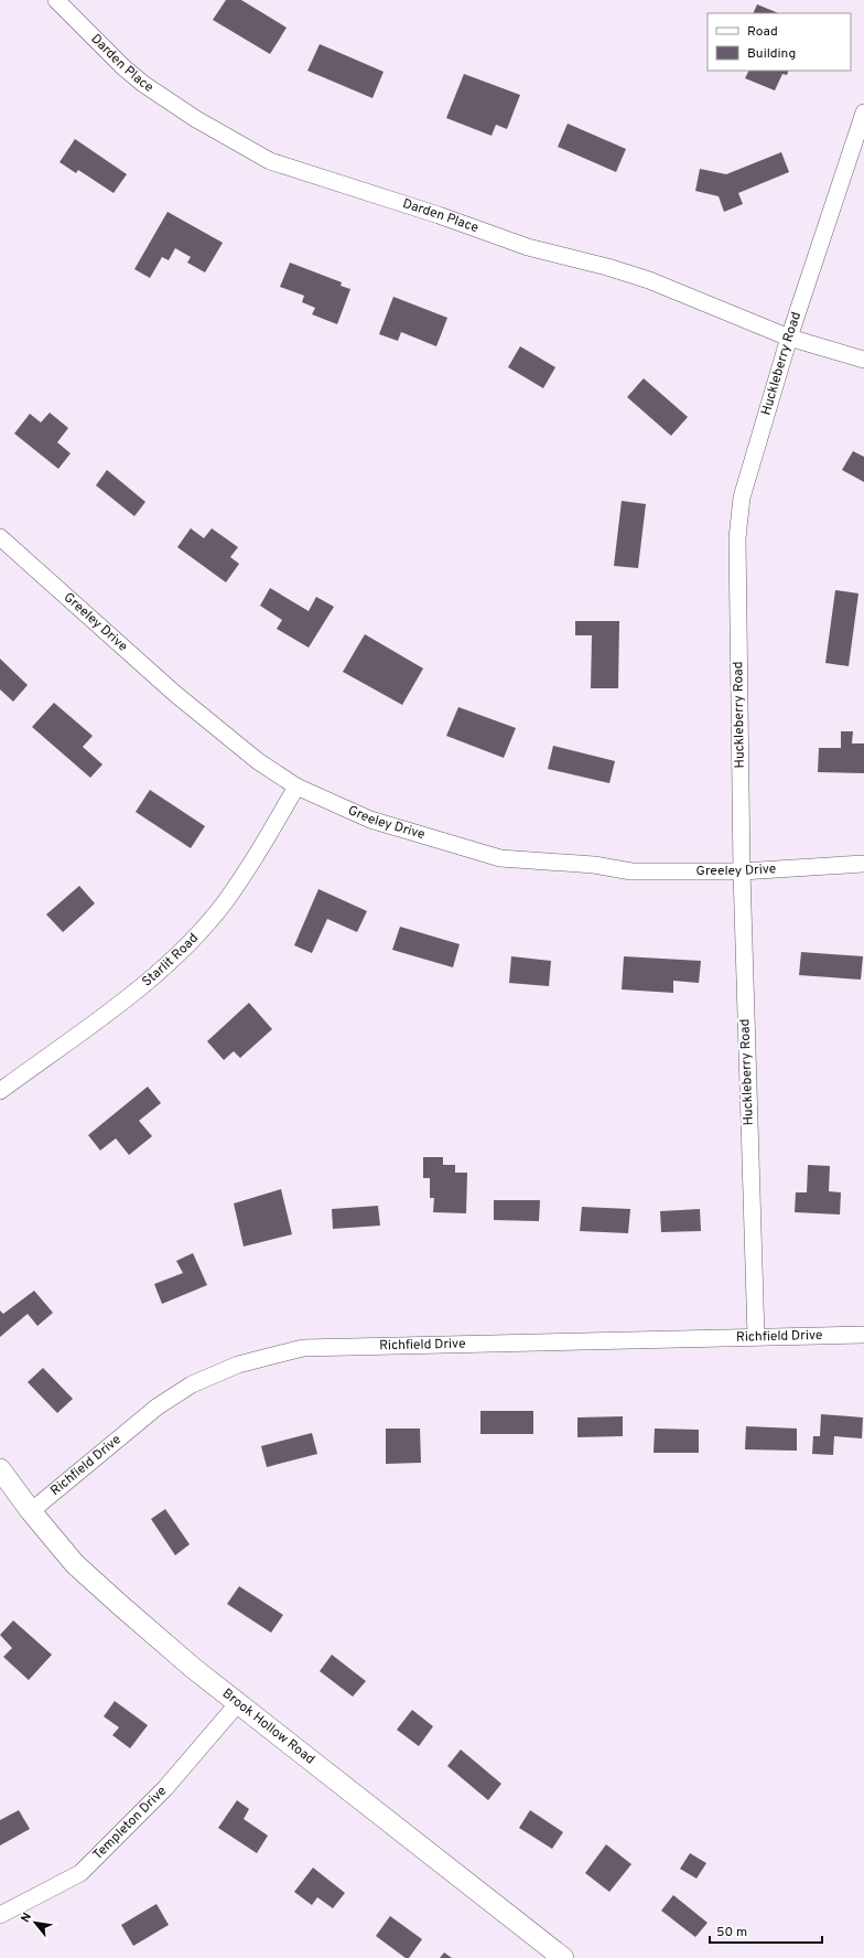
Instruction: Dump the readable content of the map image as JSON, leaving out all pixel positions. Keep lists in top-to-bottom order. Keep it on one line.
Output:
{"streets":{"street":["Darden Place","Huckleberry Road","Greeley Drive","Starlit Road","Richfield Drive","Brook Hollow Road","Templeton Drive"]},"crossings":[["Darden Place","Huckleberry Road"],["Huckleberry Road","Greeley Drive"],["Huckleberry Road","Richfield Drive"],["Greeley Drive","Starlit Road"],["Richfield Drive","Brook Hollow Road"],["Brook Hollow Road","Templeton Drive"]],"legend":["Road","Building"],"scale_bar":"50 m","north":"top left"}
